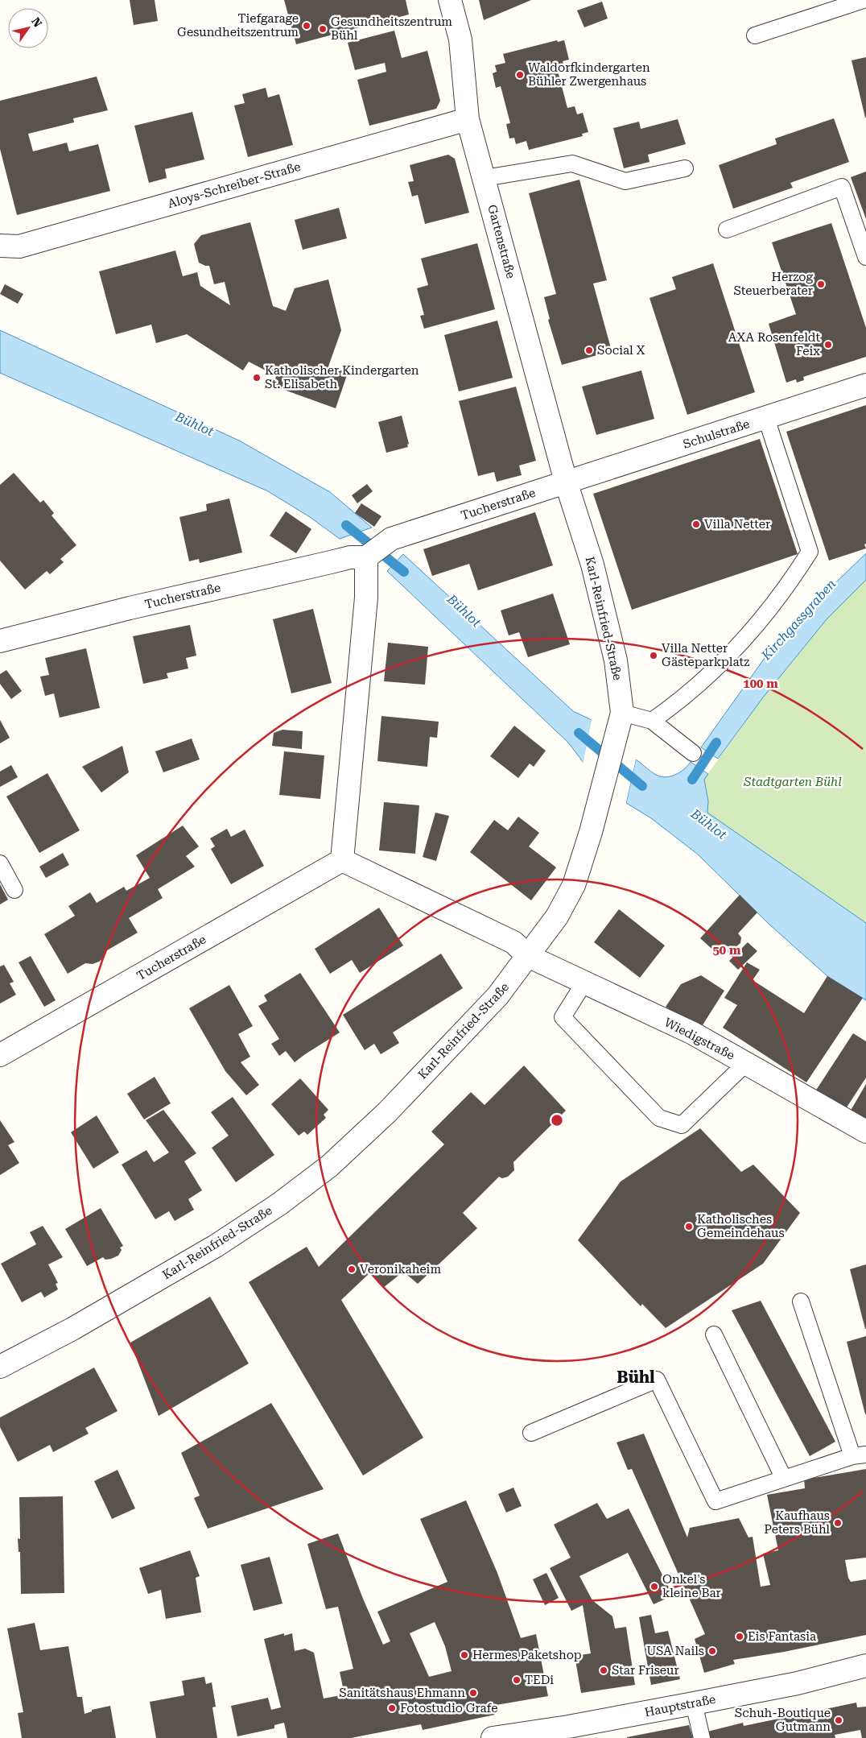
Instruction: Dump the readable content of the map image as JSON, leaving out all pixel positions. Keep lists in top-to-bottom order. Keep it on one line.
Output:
{"streets":{"street":["Aloys-Schreiber-Straße","Gartenstraße","Schulstraße","Tucherstraße","Karl-Reinfried-Straße","Wiedigstraße","Hauptstraße"]},"crossings":[["Aloys-Schreiber-Straße","Gartenstraße"],["Gartenstraße","Schulstraße"],["Gartenstraße","Tucherstraße"],["Gartenstraße","Karl-Reinfried-Straße"],["Schulstraße","Tucherstraße"],["Schulstraße","Karl-Reinfried-Straße"],["Tucherstraße","Karl-Reinfried-Straße"],["Karl-Reinfried-Straße","Wiedigstraße"]],"districts":["Bühl"],"water":["Bühlot","Kirchgassgraben"],"parks":["Stadtgarten Bühl"],"places":["Tiefgarage Gesundheitszentrum","Gesundheitszentrum Bühl","Waldorfkindergarten Bühler Zwergenhaus","Herzog Steuerberater","AXA Rosenfeldt Feix","Social X","Katholischer Kindergarten St. Elisabeth","Villa Netter","Villa Netter Gästeparkplatz","Katholisches Gemeindehaus","Veronikaheim","Kaufhaus Peters Bühl","Onkel's kleine Bar","Eis Fantasia","USA Nails","Hermes Paketshop","Star Friseur","TEDi","Sanitätshaus Ehmann","Fotostudio Grafe","Schuh-Boutique Gutmann"],"north":"top right","rings":["100 m","50 m"]}
